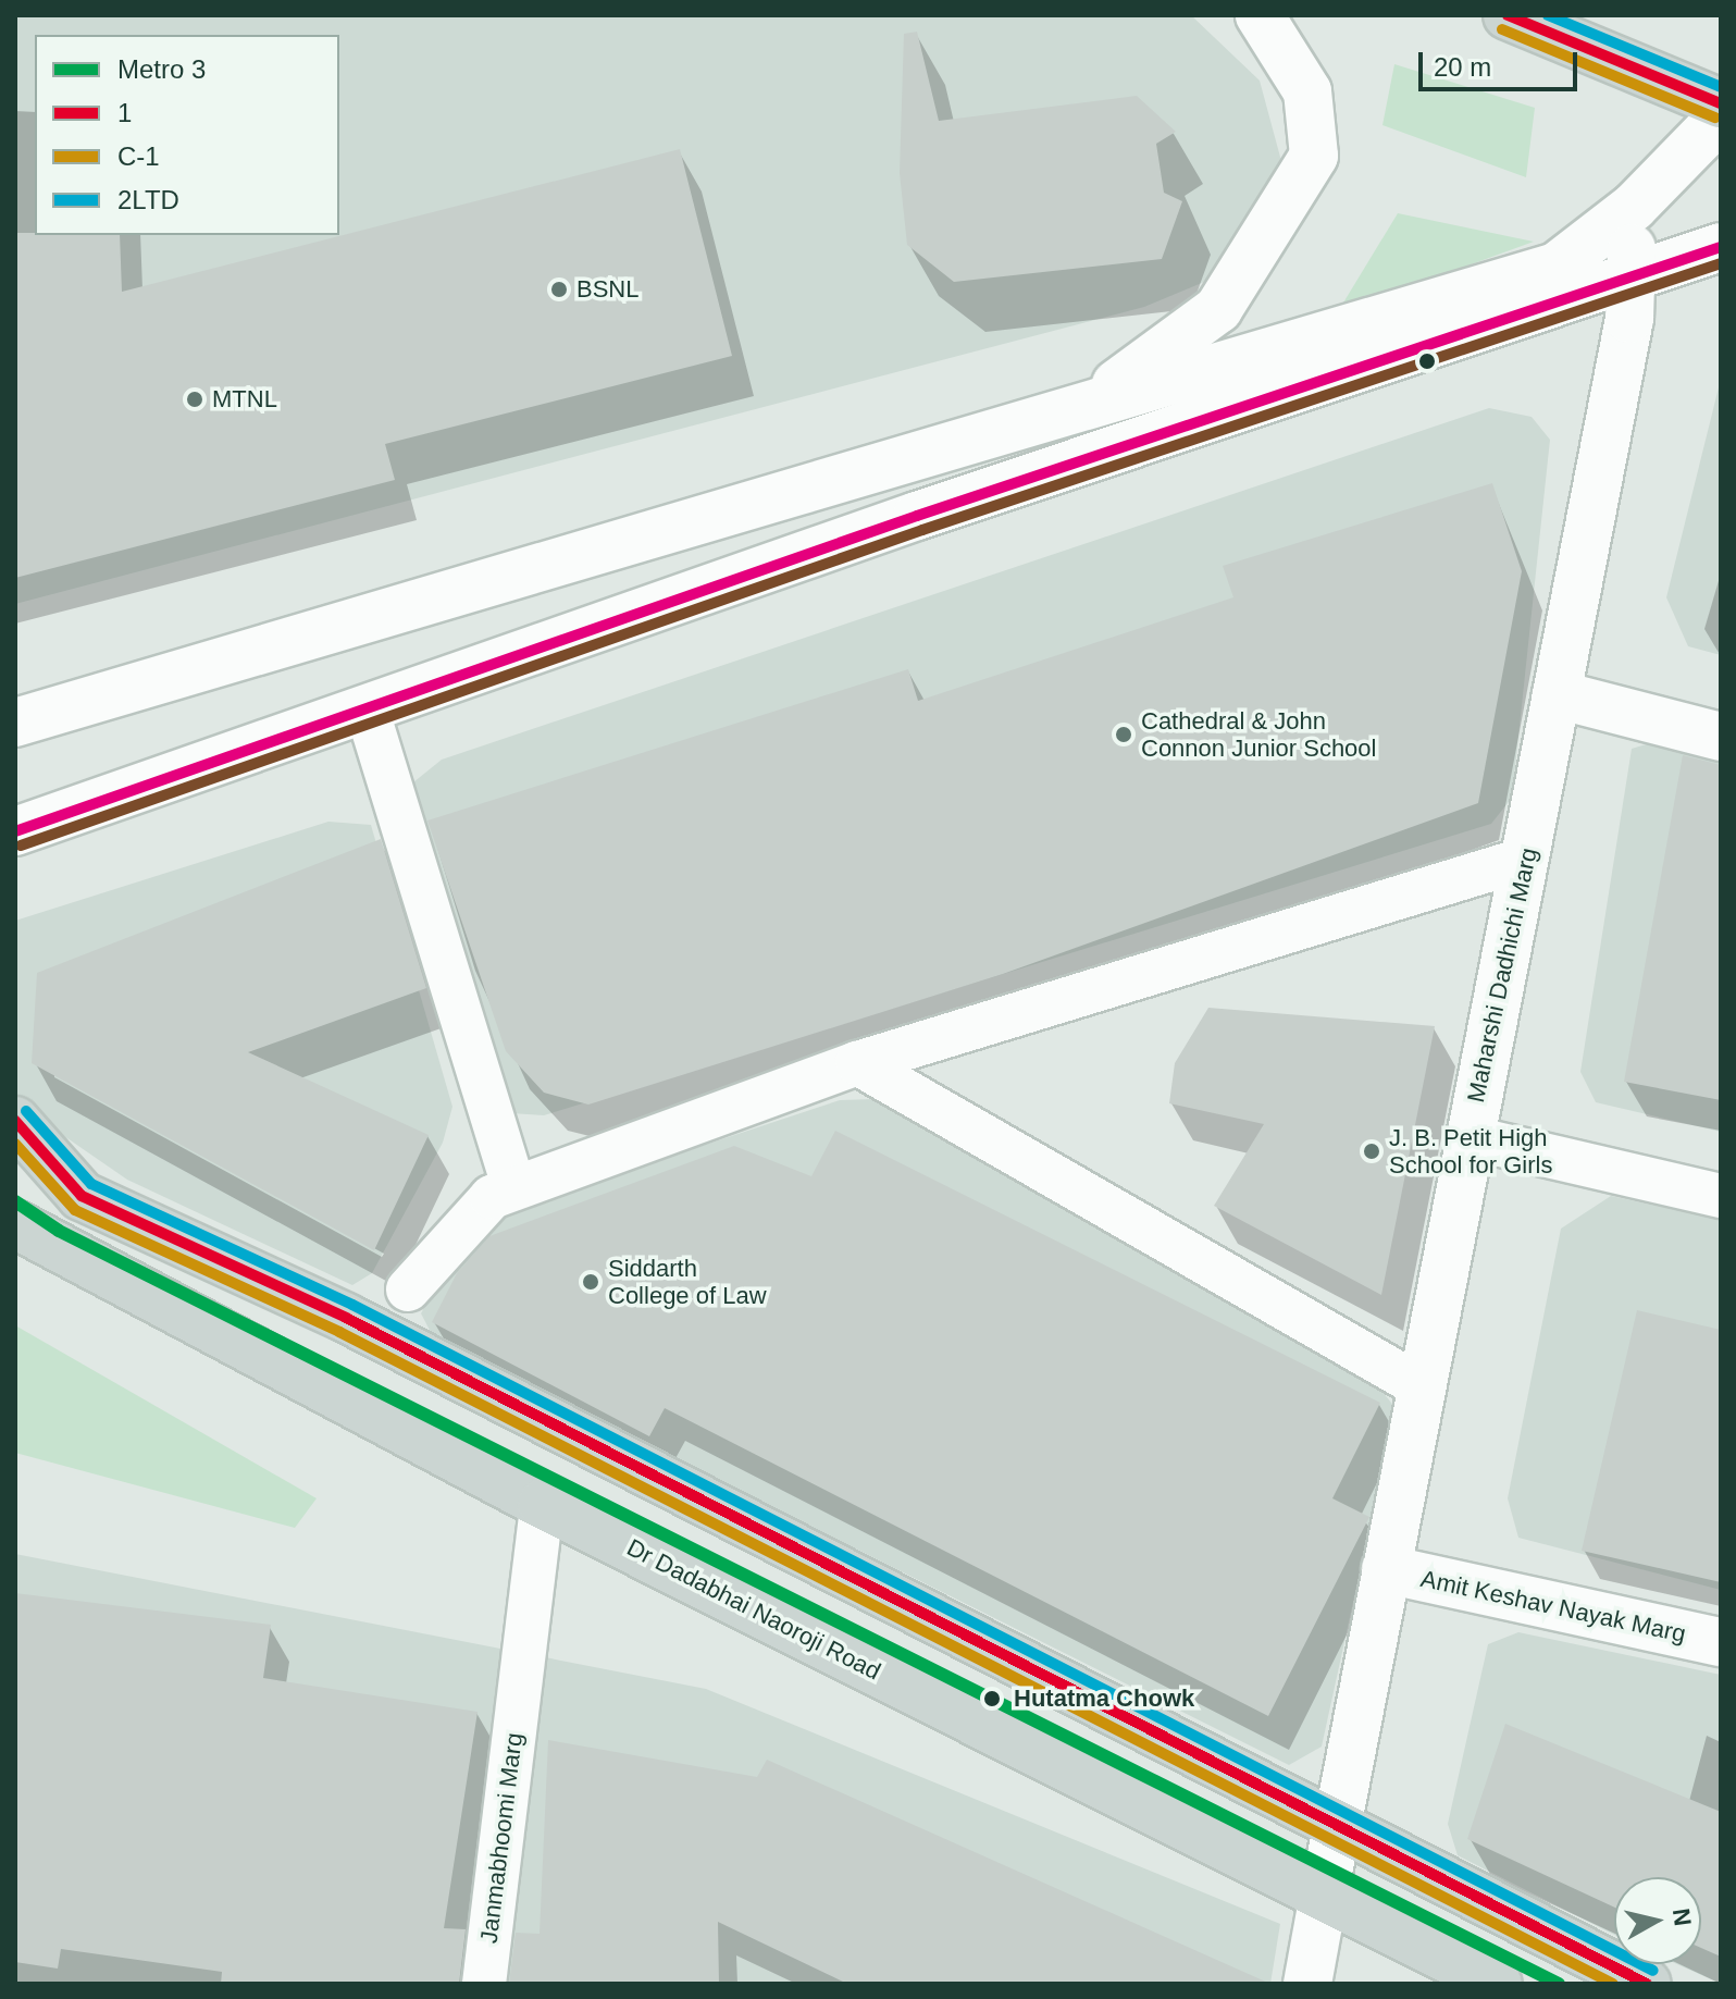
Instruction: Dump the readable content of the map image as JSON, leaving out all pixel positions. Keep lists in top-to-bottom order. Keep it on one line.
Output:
{"streets":{"main road":["Maharshi Dadhichi Marg","Amit Keshav Nayak Marg","Dr Dadabhai Naoroji Road"],"street":["Janmabhoomi Marg"]},"crossings":[["Maharshi Dadhichi Marg","Amit Keshav Nayak Marg"],["Maharshi Dadhichi Marg","Dr Dadabhai Naoroji Road"],["Dr Dadabhai Naoroji Road","Janmabhoomi Marg"]],"places":["BSNL","MTNL","Cathedral & John Connon Junior School","J. B. Petit High School for Girls","Siddarth College of Law","Hutatma Chowk"],"lines":["transit line 1","transit line 2LTD","transit line C-1","metro line 3"],"legend":["Metro 3","1","C-1","2LTD"],"scale_bar":"20 m","north":"right"}
